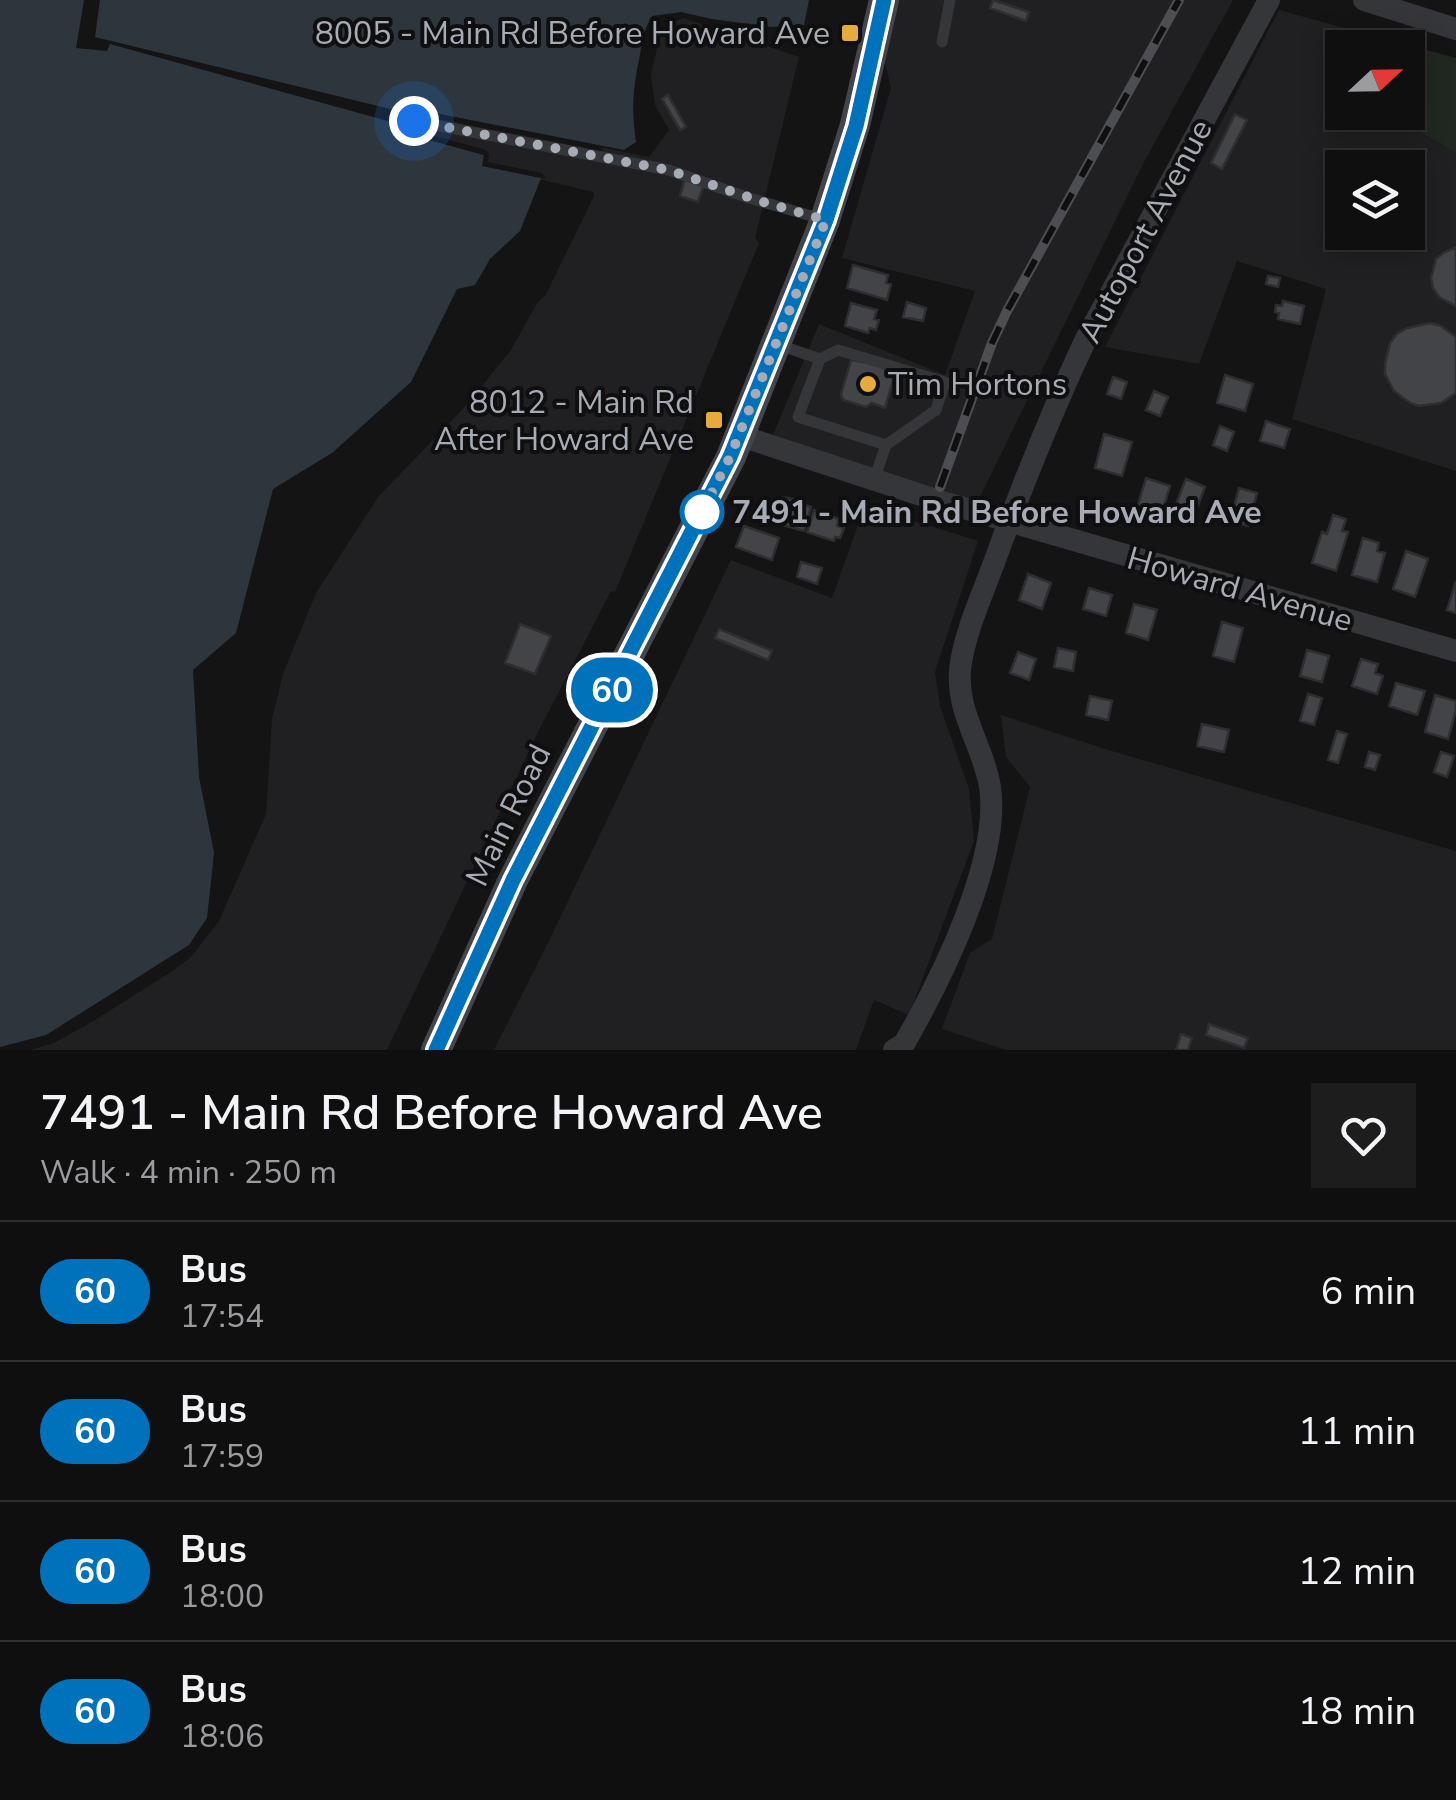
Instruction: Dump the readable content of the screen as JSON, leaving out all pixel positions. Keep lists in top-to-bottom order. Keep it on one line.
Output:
{"streets":{"main road":["Main Road"],"street":["Autoport Avenue","Howard Avenue"]},"crossings":[["Autoport Avenue","Howard Avenue"],["Howard Avenue","Main Road"]],"places":{"transit":["8005 - Main Rd Before Howard Ave","8012 - Main Rd After Howard Ave"],"other":["Tim Hortons","7491 - Main Rd Before Howard Ave"]},"lines":["bus line 60"],"north":"right","page":{"on_map":"60","heading":["7491 - Main Rd Before Howard Ave","Walk · 4 min · 250 m"],"list":[{"mark":"60","name":"Bus","note":"17:54","value":"6 min"},{"mark":"60","name":"Bus","note":"17:59","value":"11 min"},{"mark":"60","name":"Bus","note":"18:00","value":"12 min"},{"mark":"60","name":"Bus","note":"18:06","value":"18 min"}]}}
